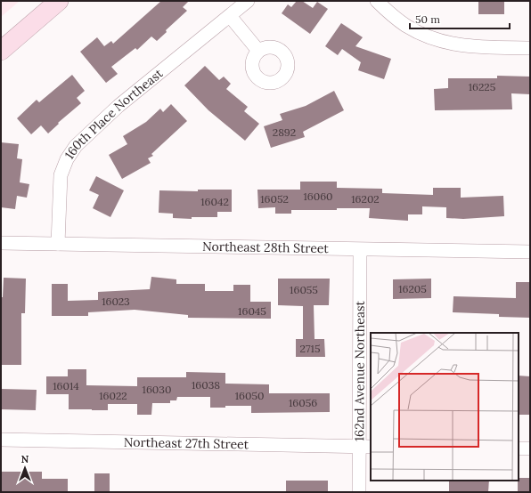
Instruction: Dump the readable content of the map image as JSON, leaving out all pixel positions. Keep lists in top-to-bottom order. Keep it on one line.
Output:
{"streets":{"street":["160th Place Northeast","Northeast 28th Street","162nd Avenue Northeast","Northeast 27th Street"]},"crossings":[["160th Place Northeast","Northeast 28th Street"],["Northeast 28th Street","162nd Avenue Northeast"],["162nd Avenue Northeast","Northeast 27th Street"]],"house_numbers":["16225","2892","16060","16052","16202","16042","16205","16055","16023","16045","2715","16038","16014","16030","16022","16050","16056"],"scale_bar":"50 m","north":"top"}
